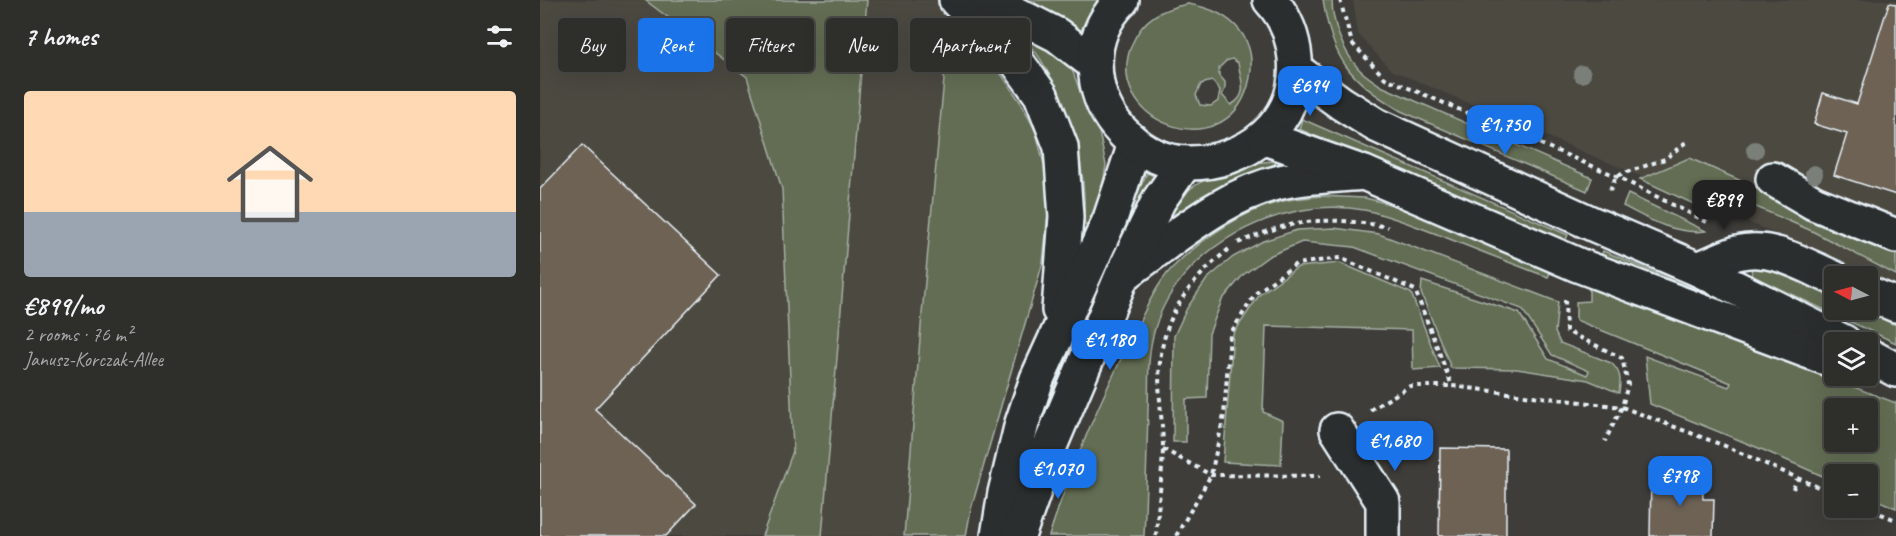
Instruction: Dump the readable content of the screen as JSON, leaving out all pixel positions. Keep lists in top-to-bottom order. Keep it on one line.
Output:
{"north":"left","page":{"heading":"7 homes","chip":["Buy","Rent","Filters","New","Apartment"],"price":["€694","€1,750","€899","€1,180","€1,680","€1,070","€798"],"list":[{"name":"€899/mo","note":"2 rooms · 76 m² · Janusz-Korczak-Allee"}],"map_buttons":["+","−"]}}
